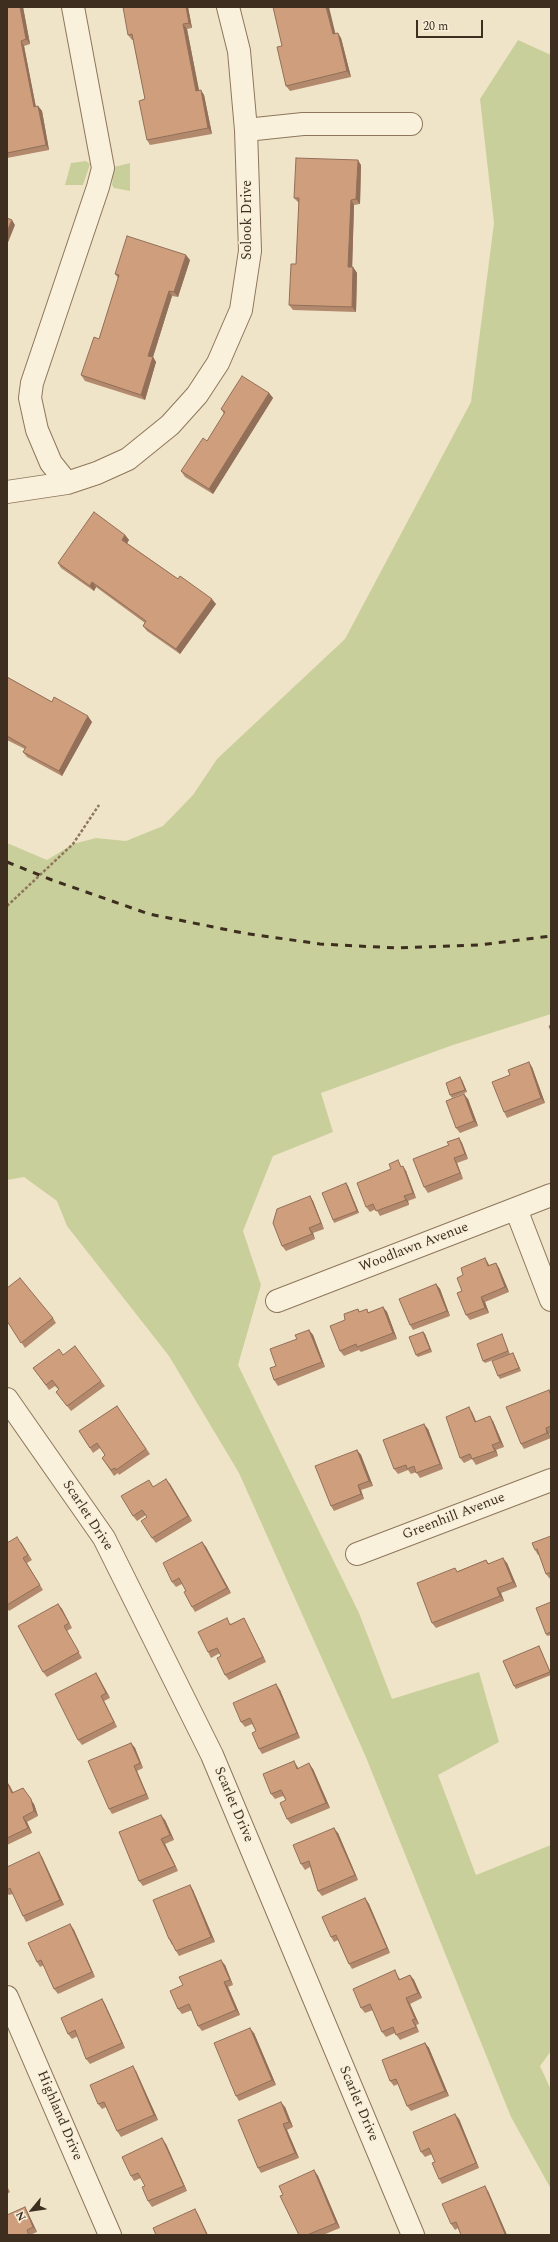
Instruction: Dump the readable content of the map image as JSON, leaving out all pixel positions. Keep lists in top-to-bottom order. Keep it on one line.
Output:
{"streets":{"street":["Solook Drive","Woodlawn Avenue","Scarlet Drive","Greenhill Avenue","Highland Drive"]},"scale_bar":"20 m","north":"bottom left"}
